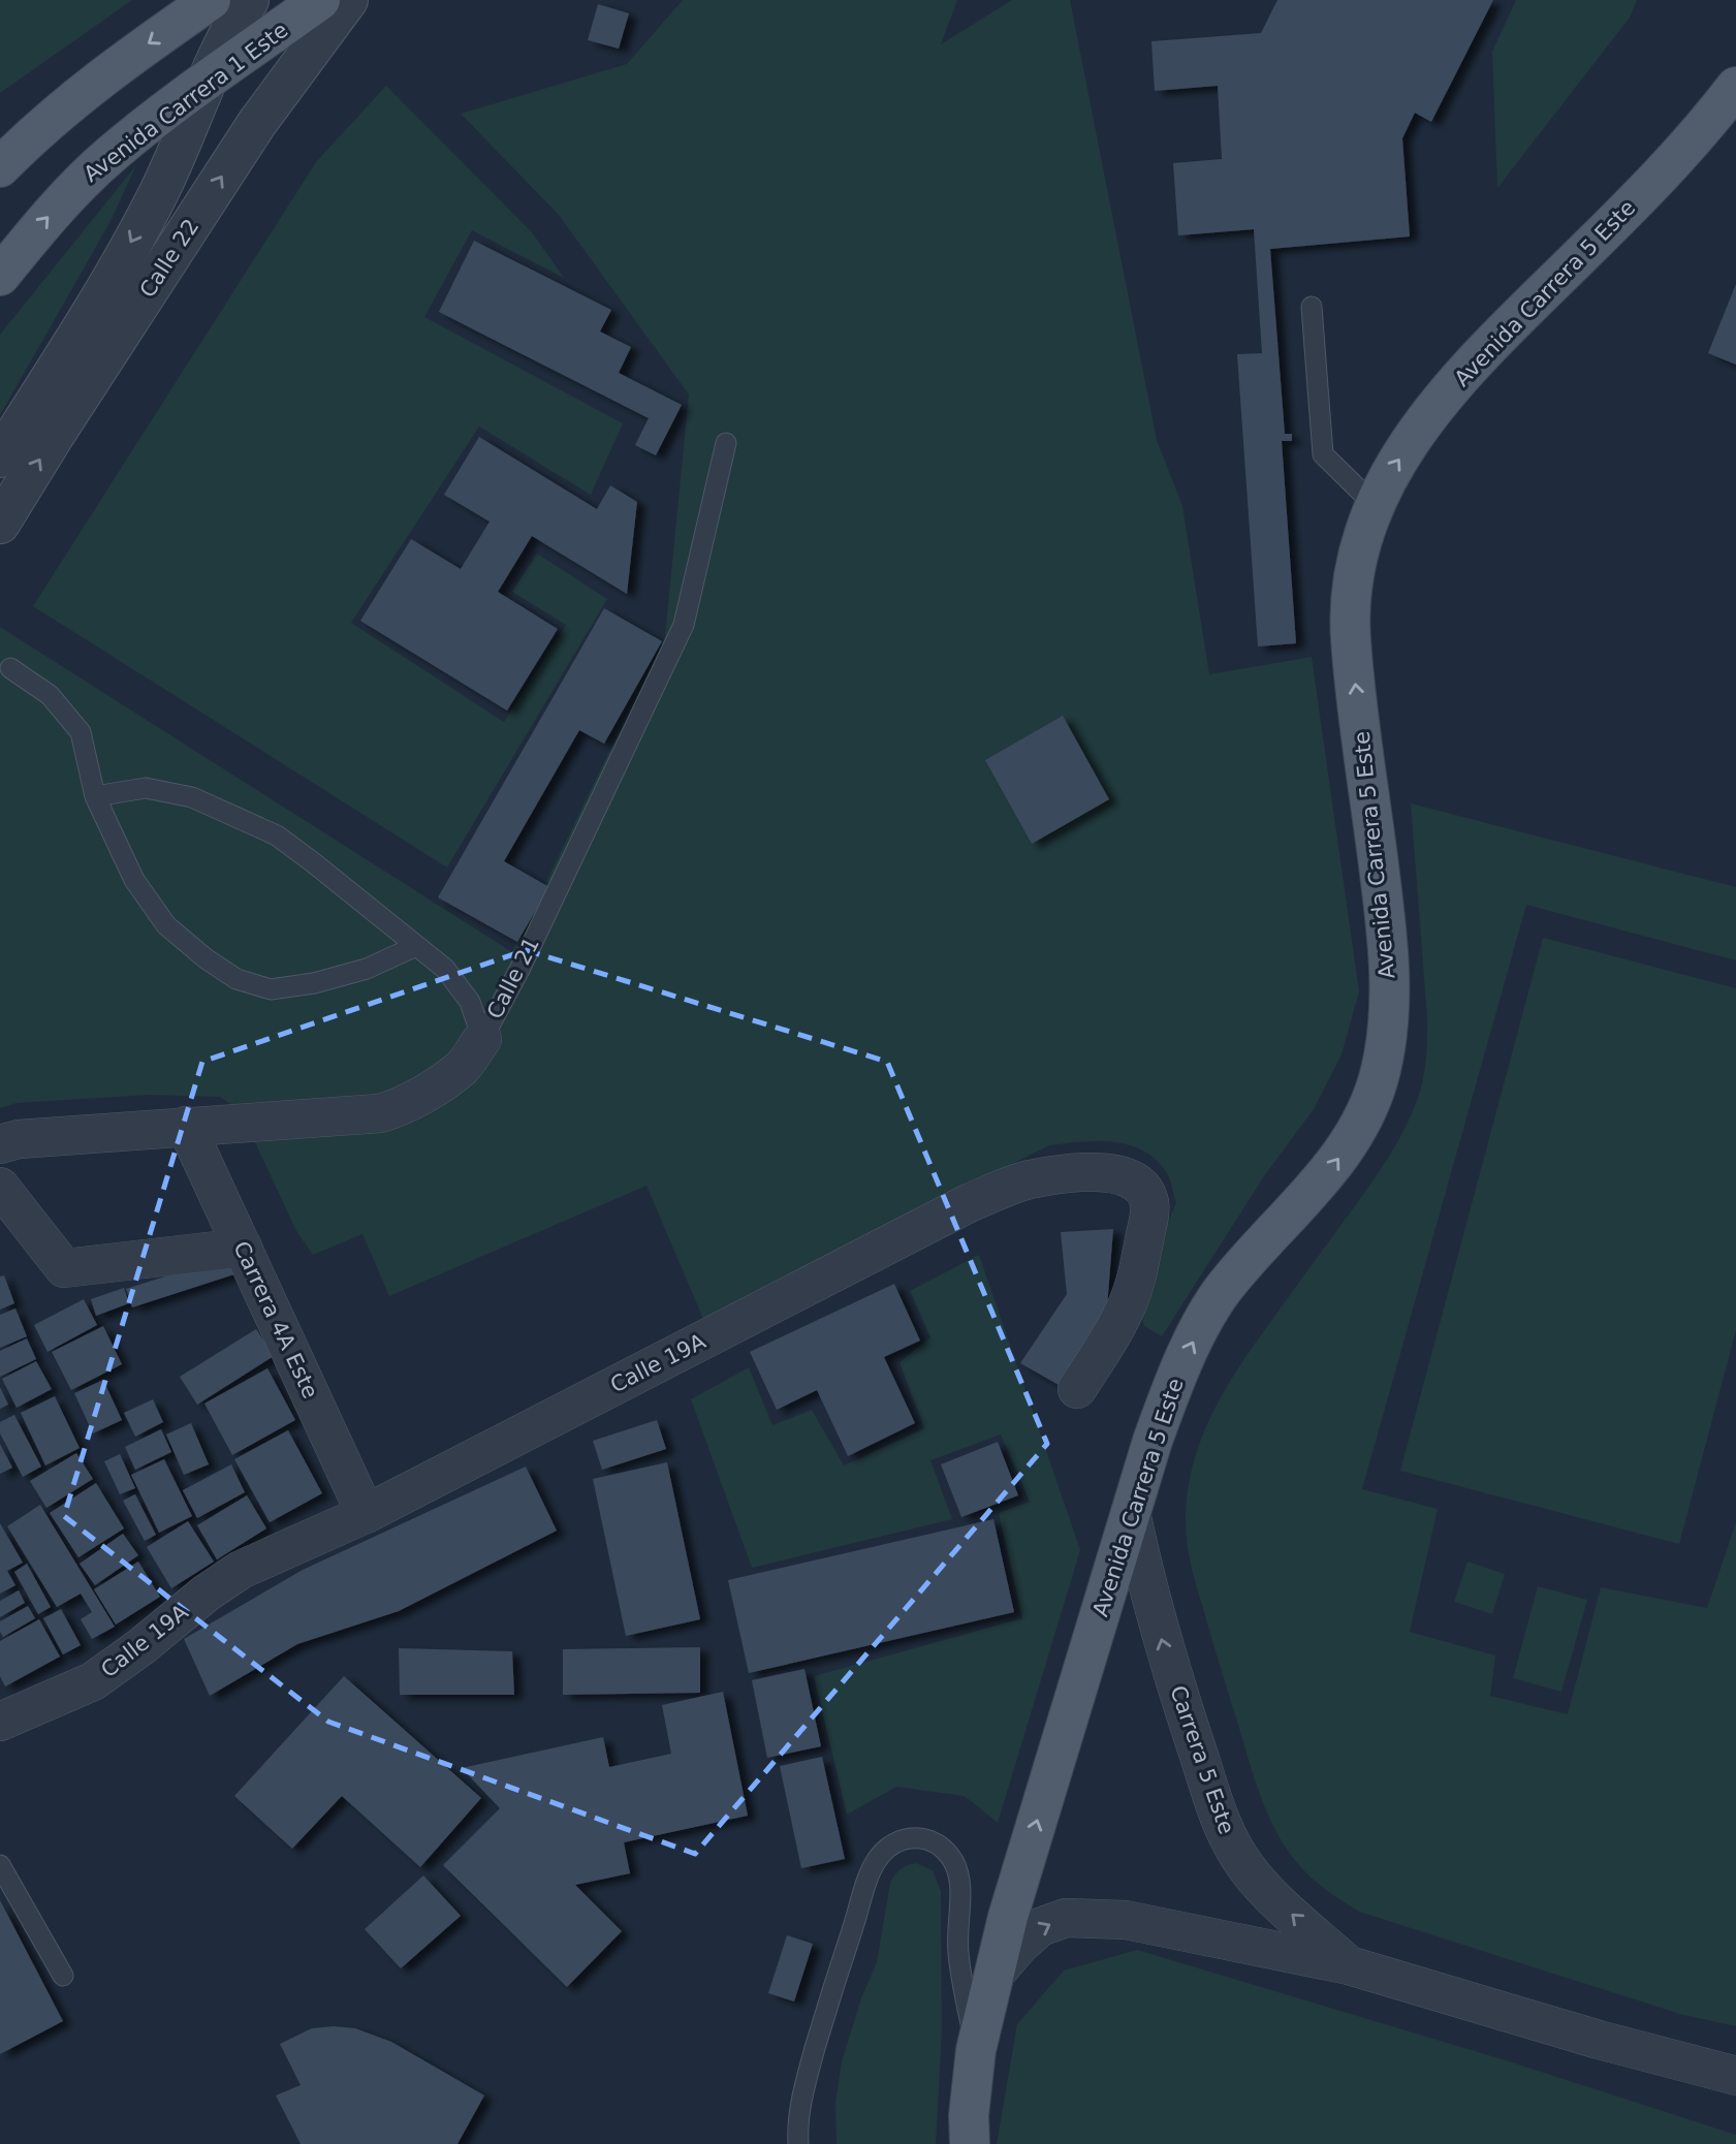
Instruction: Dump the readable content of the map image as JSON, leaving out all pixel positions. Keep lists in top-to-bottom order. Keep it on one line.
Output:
{"streets":{"main road":["Avenida Carrera 1 Este","Avenida Carrera 5 Este"],"street":["Calle 22","Calle 21","Carrera 4A Este","Calle 19A","Carrera 5 Este"]},"crossings":[["Avenida Carrera 1 Este","Calle 22"],["Avenida Carrera 5 Este","Carrera 5 Este"],["Calle 21","Carrera 4A Este"],["Carrera 4A Este","Calle 19A"]],"one_way":["Avenida Carrera 5 Este"]}
